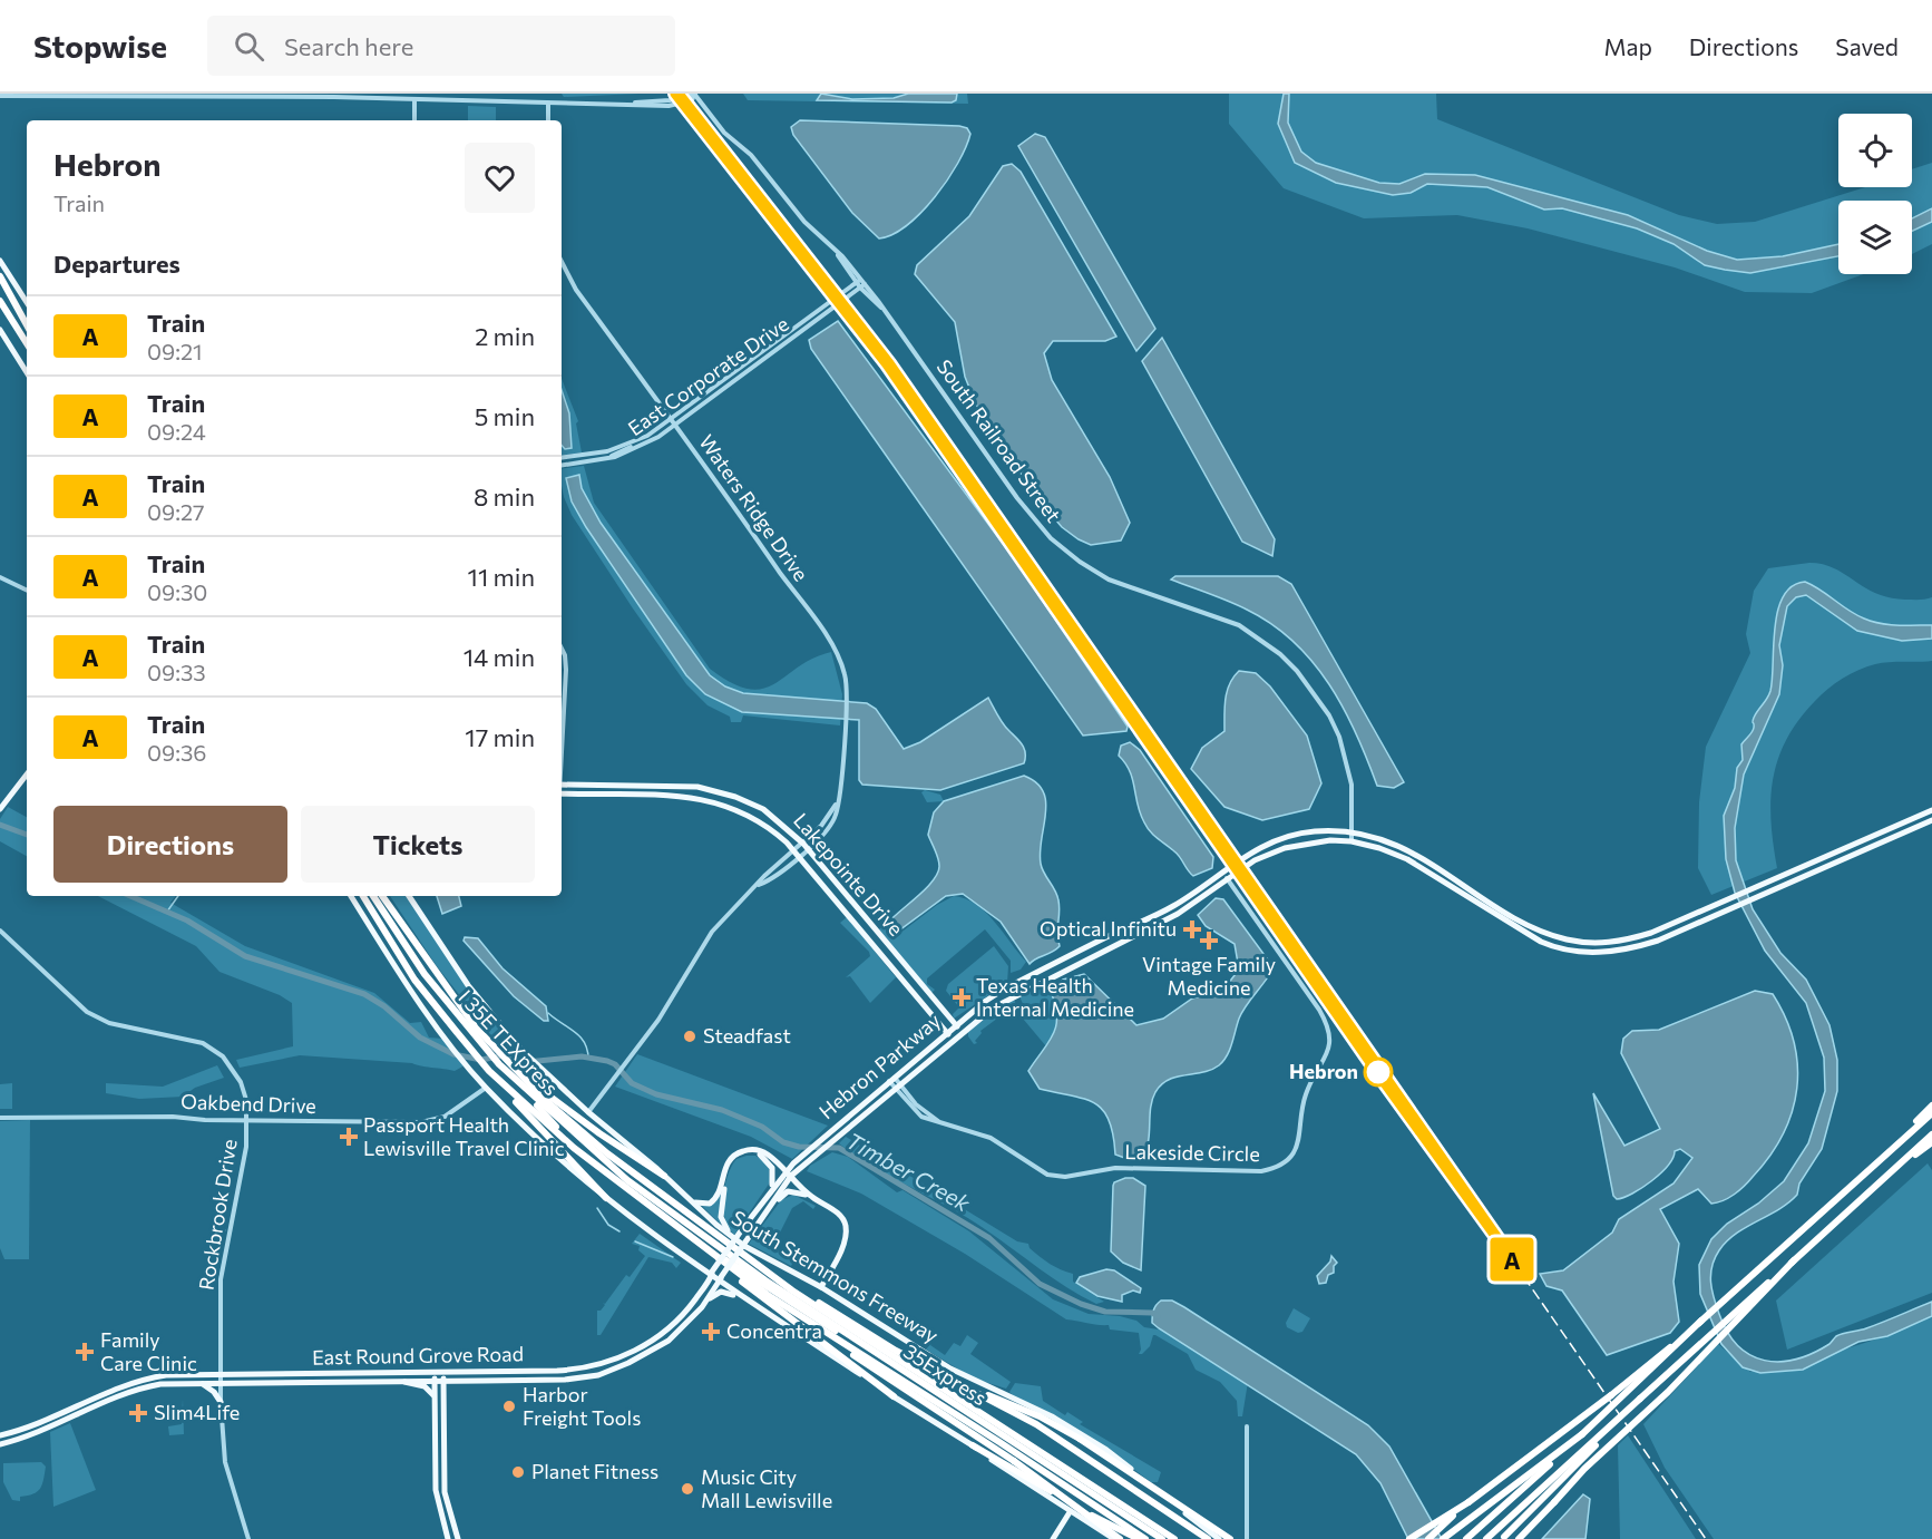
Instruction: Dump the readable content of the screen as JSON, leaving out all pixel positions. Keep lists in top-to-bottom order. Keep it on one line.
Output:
{"streets":{"highway":["I 35E TEXpress","South Stemmons Freeway","35Express"],"main road":["Lakepointe Drive","Hebron Parkway","East Round Grove Road"],"street":["East Corporate Drive","South Railroad Street","Waters Ridge Drive","Oakbend Drive","Lakeside Circle","Rockbrook Drive"]},"crossings":[["East Corporate Drive","South Railroad Street"],["East Corporate Drive","Waters Ridge Drive"],["South Railroad Street","Hebron Parkway"],["Waters Ridge Drive","Lakepointe Drive"],["Waters Ridge Drive","South Stemmons Freeway"],["Lakepointe Drive","Hebron Parkway"],["I 35E TEXpress","35Express"],["Hebron Parkway","Lakeside Circle"],["Hebron Parkway","East Round Grove Road"],["Oakbend Drive","Rockbrook Drive"],["Rockbrook Drive","East Round Grove Road"]],"water":["Timber Creek"],"places":{"health":["Optical Infinitu","Vintage Family Medicine","Texas Health Internal Medicine","Passport Health Lewisville Travel Clinic","Concentra","Family Care Clinic","Slim4Life"],"other":["Steadfast","Hebron","Harbor Freight Tools","Planet Fitness","Music City Mall Lewisville"]},"page":{"header":"Stopwise","search":"Search here","nav":["Map","Directions","Saved"],"on_map":"A","heading":[["Hebron","Train"],"Departures"],"list":[{"mark":"A","name":"Train","note":"09:21","value":"2 min"},{"mark":"A","name":"Train","note":"09:24","value":"5 min"},{"mark":"A","name":"Train","note":"09:27","value":"8 min"},{"mark":"A","name":"Train","note":"09:30","value":"11 min"},{"mark":"A","name":"Train","note":"09:33","value":"14 min"},{"mark":"A","name":"Train","note":"09:36","value":"17 min"}],"buttons":["Directions","Tickets"]}}
